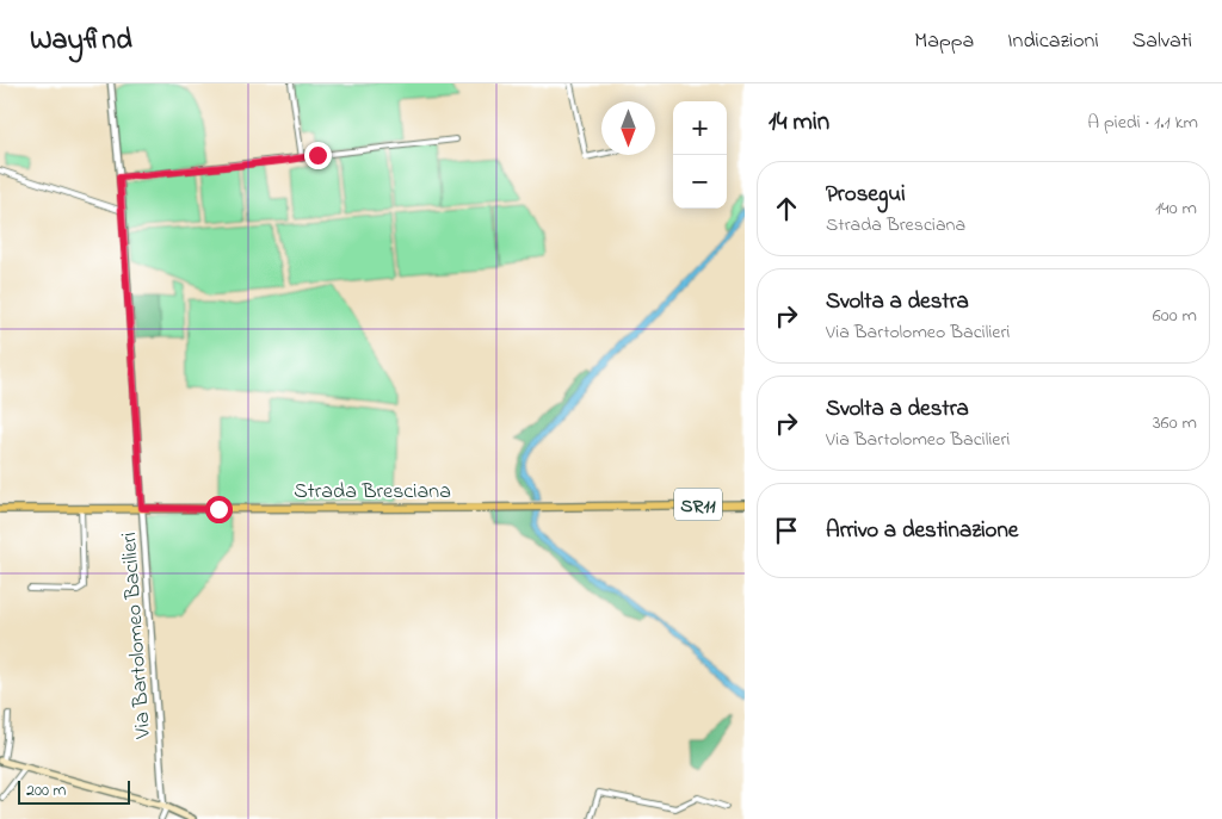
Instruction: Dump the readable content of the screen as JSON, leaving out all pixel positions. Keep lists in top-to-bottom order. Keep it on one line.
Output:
{"streets":{"main road":["Strada Bresciana","SR11"],"street":["Via Bartolomeo Bacilieri"]},"crossings":[["Strada Bresciana","Via Bartolomeo Bacilieri"]],"scale_bar":"200 m","north":"bottom","page":{"header":"Wayfind","nav":["Mappa","Indicazioni","Salvati"],"heading":["14 min","A piedi · 1.1 km"],"map_buttons":["+","−"],"list":[["Prosegui","Strada Bresciana","140 m"],["Svolta a destra","Via Bartolomeo Bacilieri","600 m"],["Svolta a destra","Via Bartolomeo Bacilieri","360 m"],"Arrivo a destinazione"],"scale":"200 m"}}
